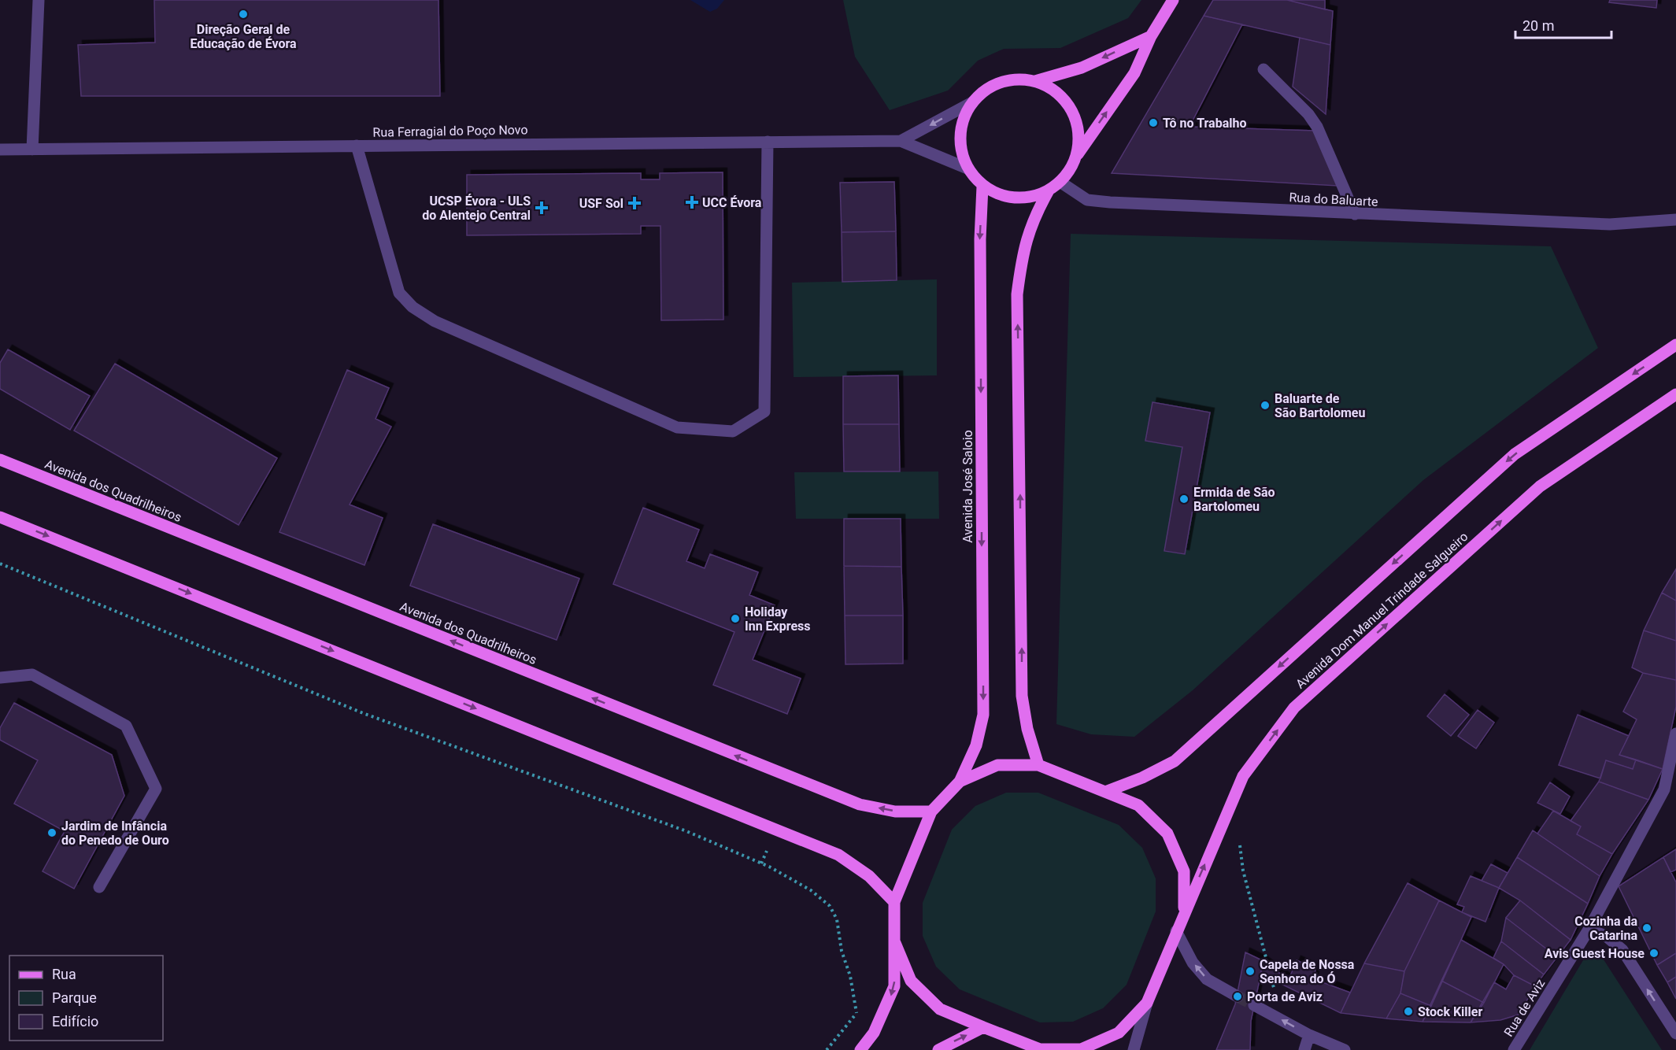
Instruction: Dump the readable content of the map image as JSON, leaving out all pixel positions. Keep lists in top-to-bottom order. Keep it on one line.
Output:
{"streets":{"main road":["Avenida José Saloio","Avenida dos Quadrilheiros","Avenida Dom Manuel Trindade Salgueiro"],"street":["Rua Ferragial do Poço Novo","Rua do Baluarte","Rua de Aviz"]},"crossings":[["Rua do Baluarte","Avenida José Saloio"],["Avenida José Saloio","Avenida Dom Manuel Trindade Salgueiro"],["Avenida dos Quadrilheiros","Avenida Dom Manuel Trindade Salgueiro"]],"places":{"other":["Direção Geral de Educação de Évora","Tô no Trabalho","Baluarte de São Bartolomeu","Ermida de São Bartolomeu","Holiday Inn Express","Jardim de Infância do Penedo de Ouro","Cozinha da Catarina","Avis Guest House","Capela de Nossa Senhora do Ó","Porta de Aviz","Stock Killer"],"health":["UCC Évora","USF Sol","UCSP Évora - ULS do Alentejo Central"]},"legend":["Rua","Parque","Edifício"],"scale_bar":"20 m"}
